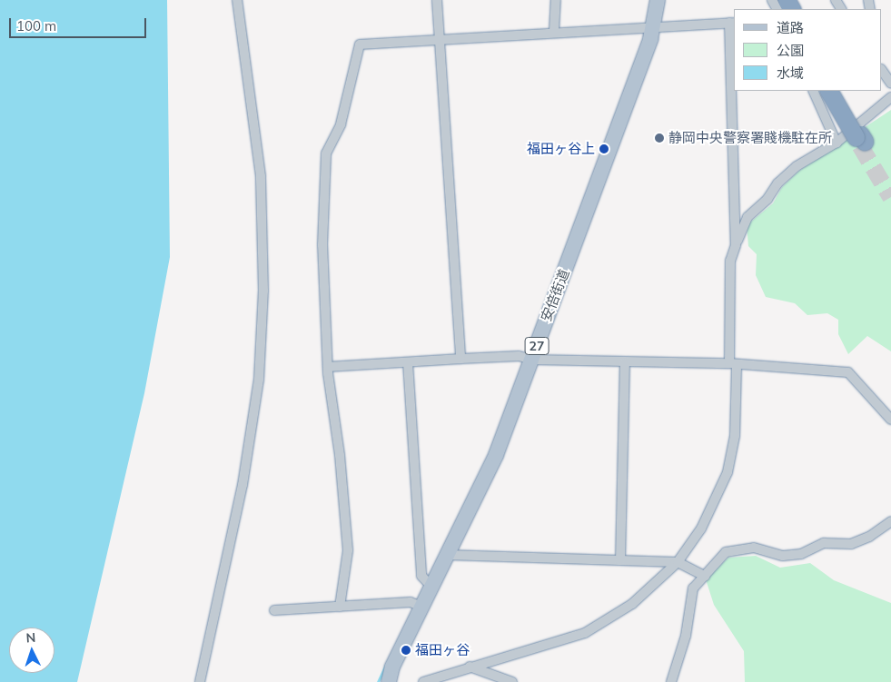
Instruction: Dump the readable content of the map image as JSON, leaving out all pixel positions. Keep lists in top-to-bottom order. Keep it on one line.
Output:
{"streets":{"main road":["安倍街道","27"]},"places":["静岡中央警察署賤機駐在所","福田ヶ谷上","福田ヶ谷"],"legend":["道路","公園","水域"],"scale_bar":"100 m","north":"top"}
